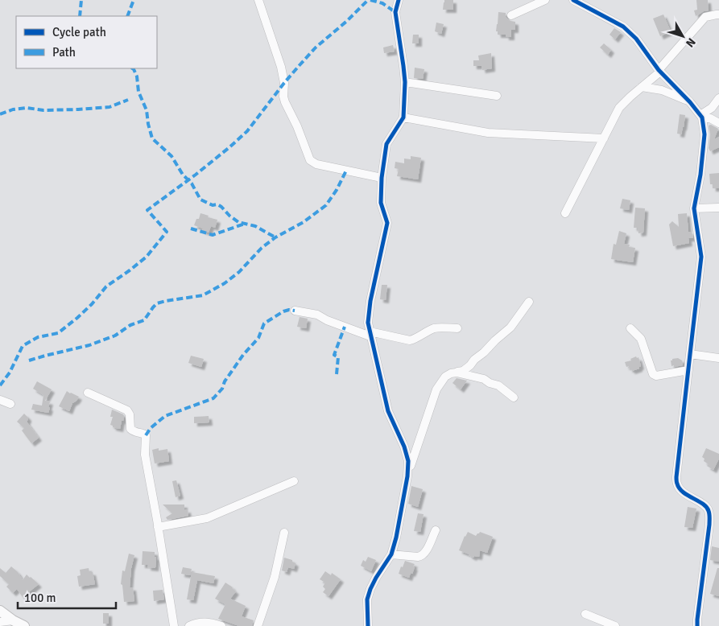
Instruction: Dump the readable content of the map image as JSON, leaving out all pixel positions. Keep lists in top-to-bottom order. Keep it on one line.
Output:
{"legend":["Cycle path","Path"],"scale_bar":"100 m","north":"bottom right"}
